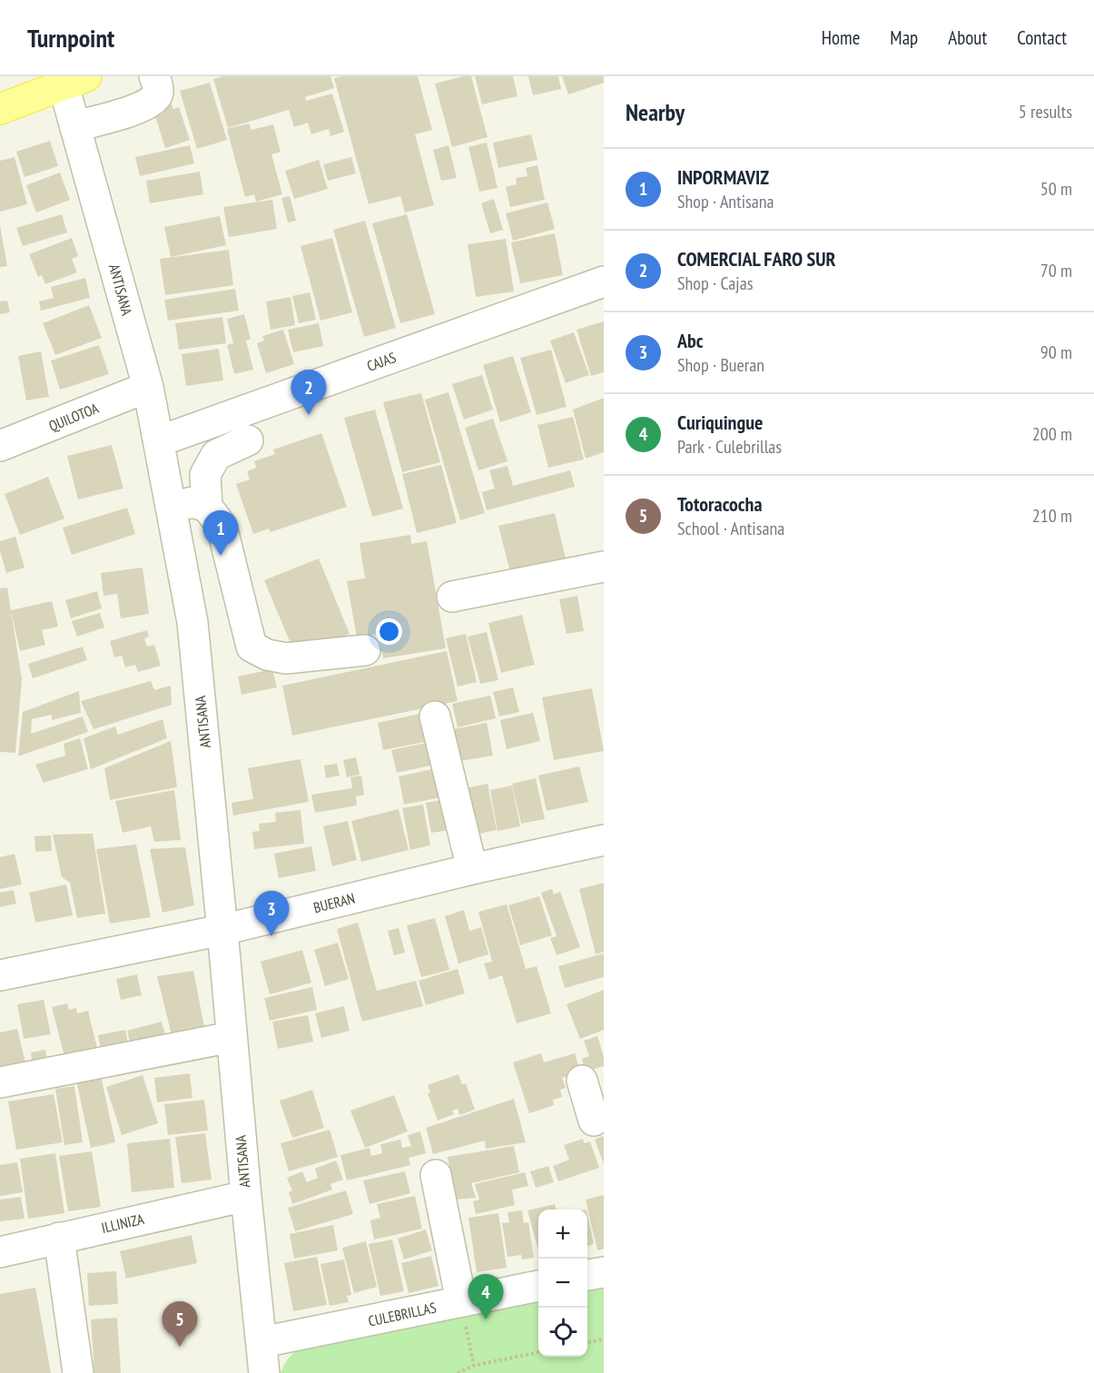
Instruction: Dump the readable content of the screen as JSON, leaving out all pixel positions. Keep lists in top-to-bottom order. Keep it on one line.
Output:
{"streets":{"street":["ANTISANA","CAJAS","QUILOTOA","BUERAN","ILLINIZA","CULEBRILLAS"]},"crossings":[["ANTISANA","CAJAS"],["ANTISANA","QUILOTOA"],["ANTISANA","BUERAN"],["ANTISANA","ILLINIZA"],["ANTISANA","CULEBRILLAS"]],"page":{"header":"Turnpoint","nav":["Home","Map","About","Contact"],"heading":["Nearby","5 results"],"list":[{"mark":"1","name":"INPORMAVIZ","note":"Shop · Antisana","value":"50 m"},{"mark":"2","name":"COMERCIAL FARO SUR","note":"Shop · Cajas","value":"70 m"},{"mark":"3","name":"Abc","note":"Shop · Bueran","value":"90 m"},{"mark":"4","name":"Curiquingue","note":"Park · Culebrillas","value":"200 m"},{"mark":"5","name":"Totoracocha","note":"School · Antisana","value":"210 m"}],"pins":["2","1","3","4","5"],"map_buttons":["+","−"]}}
